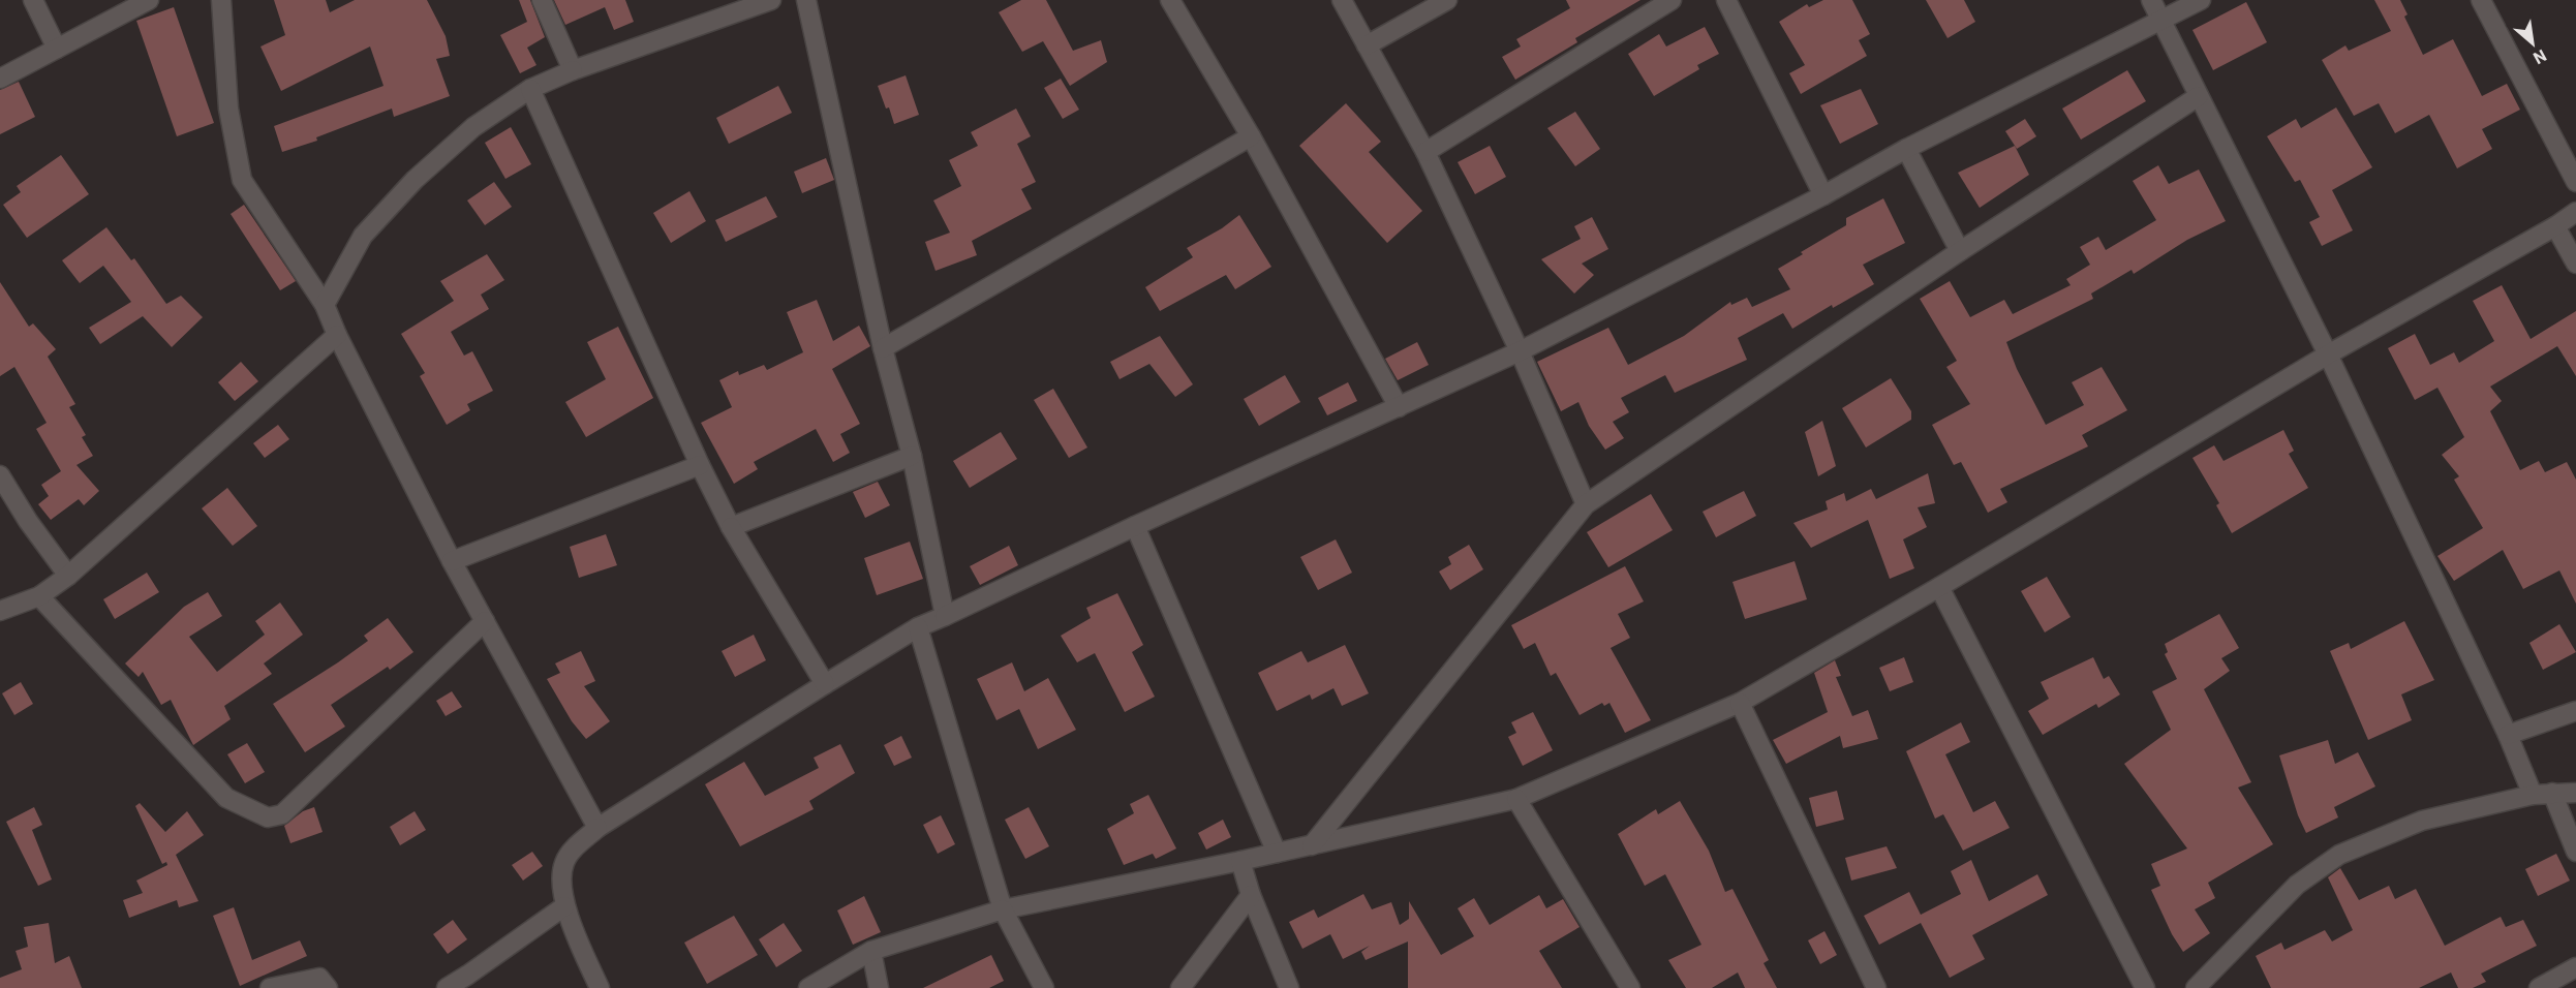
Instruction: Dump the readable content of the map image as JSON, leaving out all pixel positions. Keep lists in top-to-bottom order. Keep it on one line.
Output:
{"north":"bottom right"}
